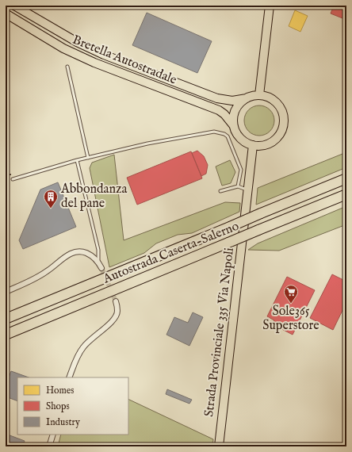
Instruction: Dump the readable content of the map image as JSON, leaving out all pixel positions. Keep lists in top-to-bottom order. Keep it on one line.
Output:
{"streets":{"highway":["Autostrada Caserta-Salerno"],"main road":["Bretella Autostradale","Strada Provinciale 335 Via Napoli"]},"crossings":[["Bretella Autostradale","Strada Provinciale 335 Via Napoli"]],"places":{"building":["Abbondanza del pane"],"supermarket":["Sole365 Superstore"]},"legend":["Homes","Shops","Industry"]}
